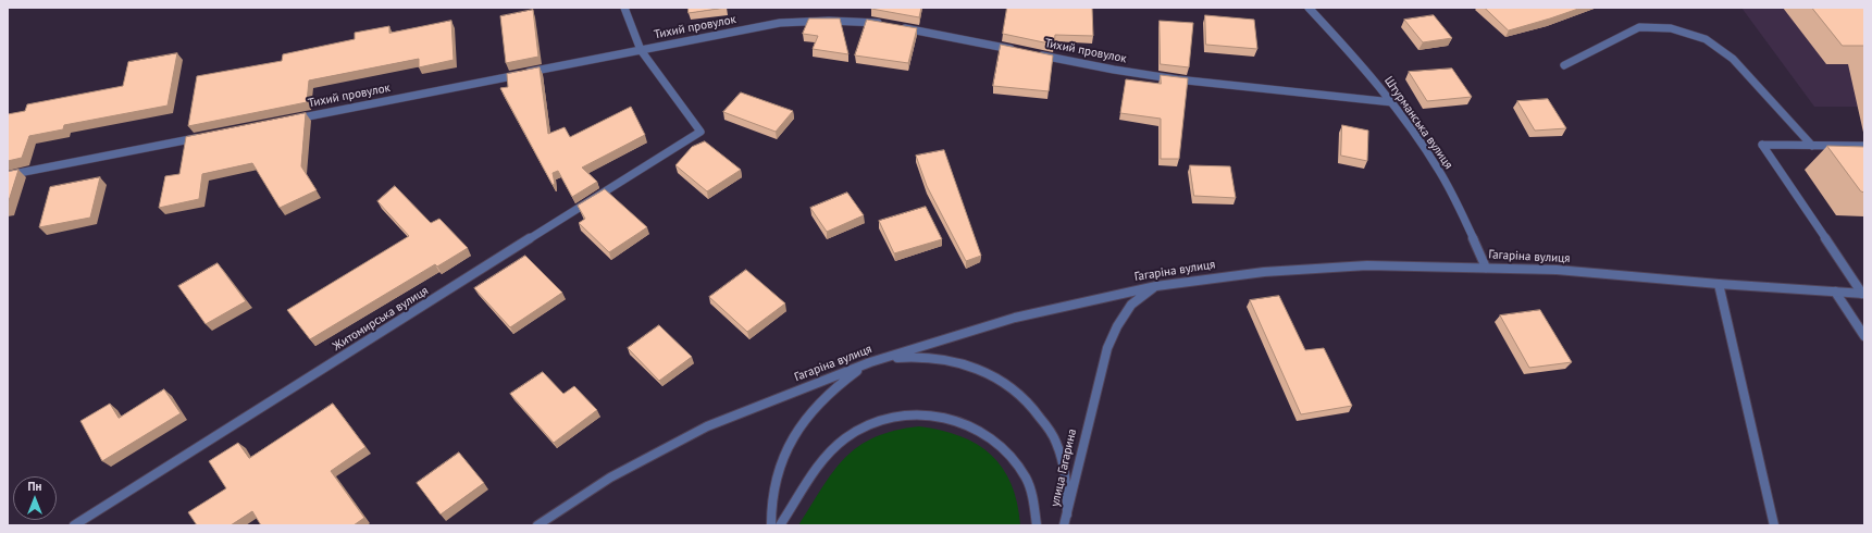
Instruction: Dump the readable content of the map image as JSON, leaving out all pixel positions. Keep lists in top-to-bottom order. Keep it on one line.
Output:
{"streets":{"street":["Тихий провулок","Штурманська вулиця","Гагаріна вулиця","Житомирська вулиця","улица Гагарина"]},"crossings":[["Тихий провулок","Штурманська вулиця"],["Тихий провулок","Житомирська вулиця"],["Штурманська вулиця","Гагаріна вулиця"],["Гагаріна вулиця","улица Гагарина"]],"north":"top"}
